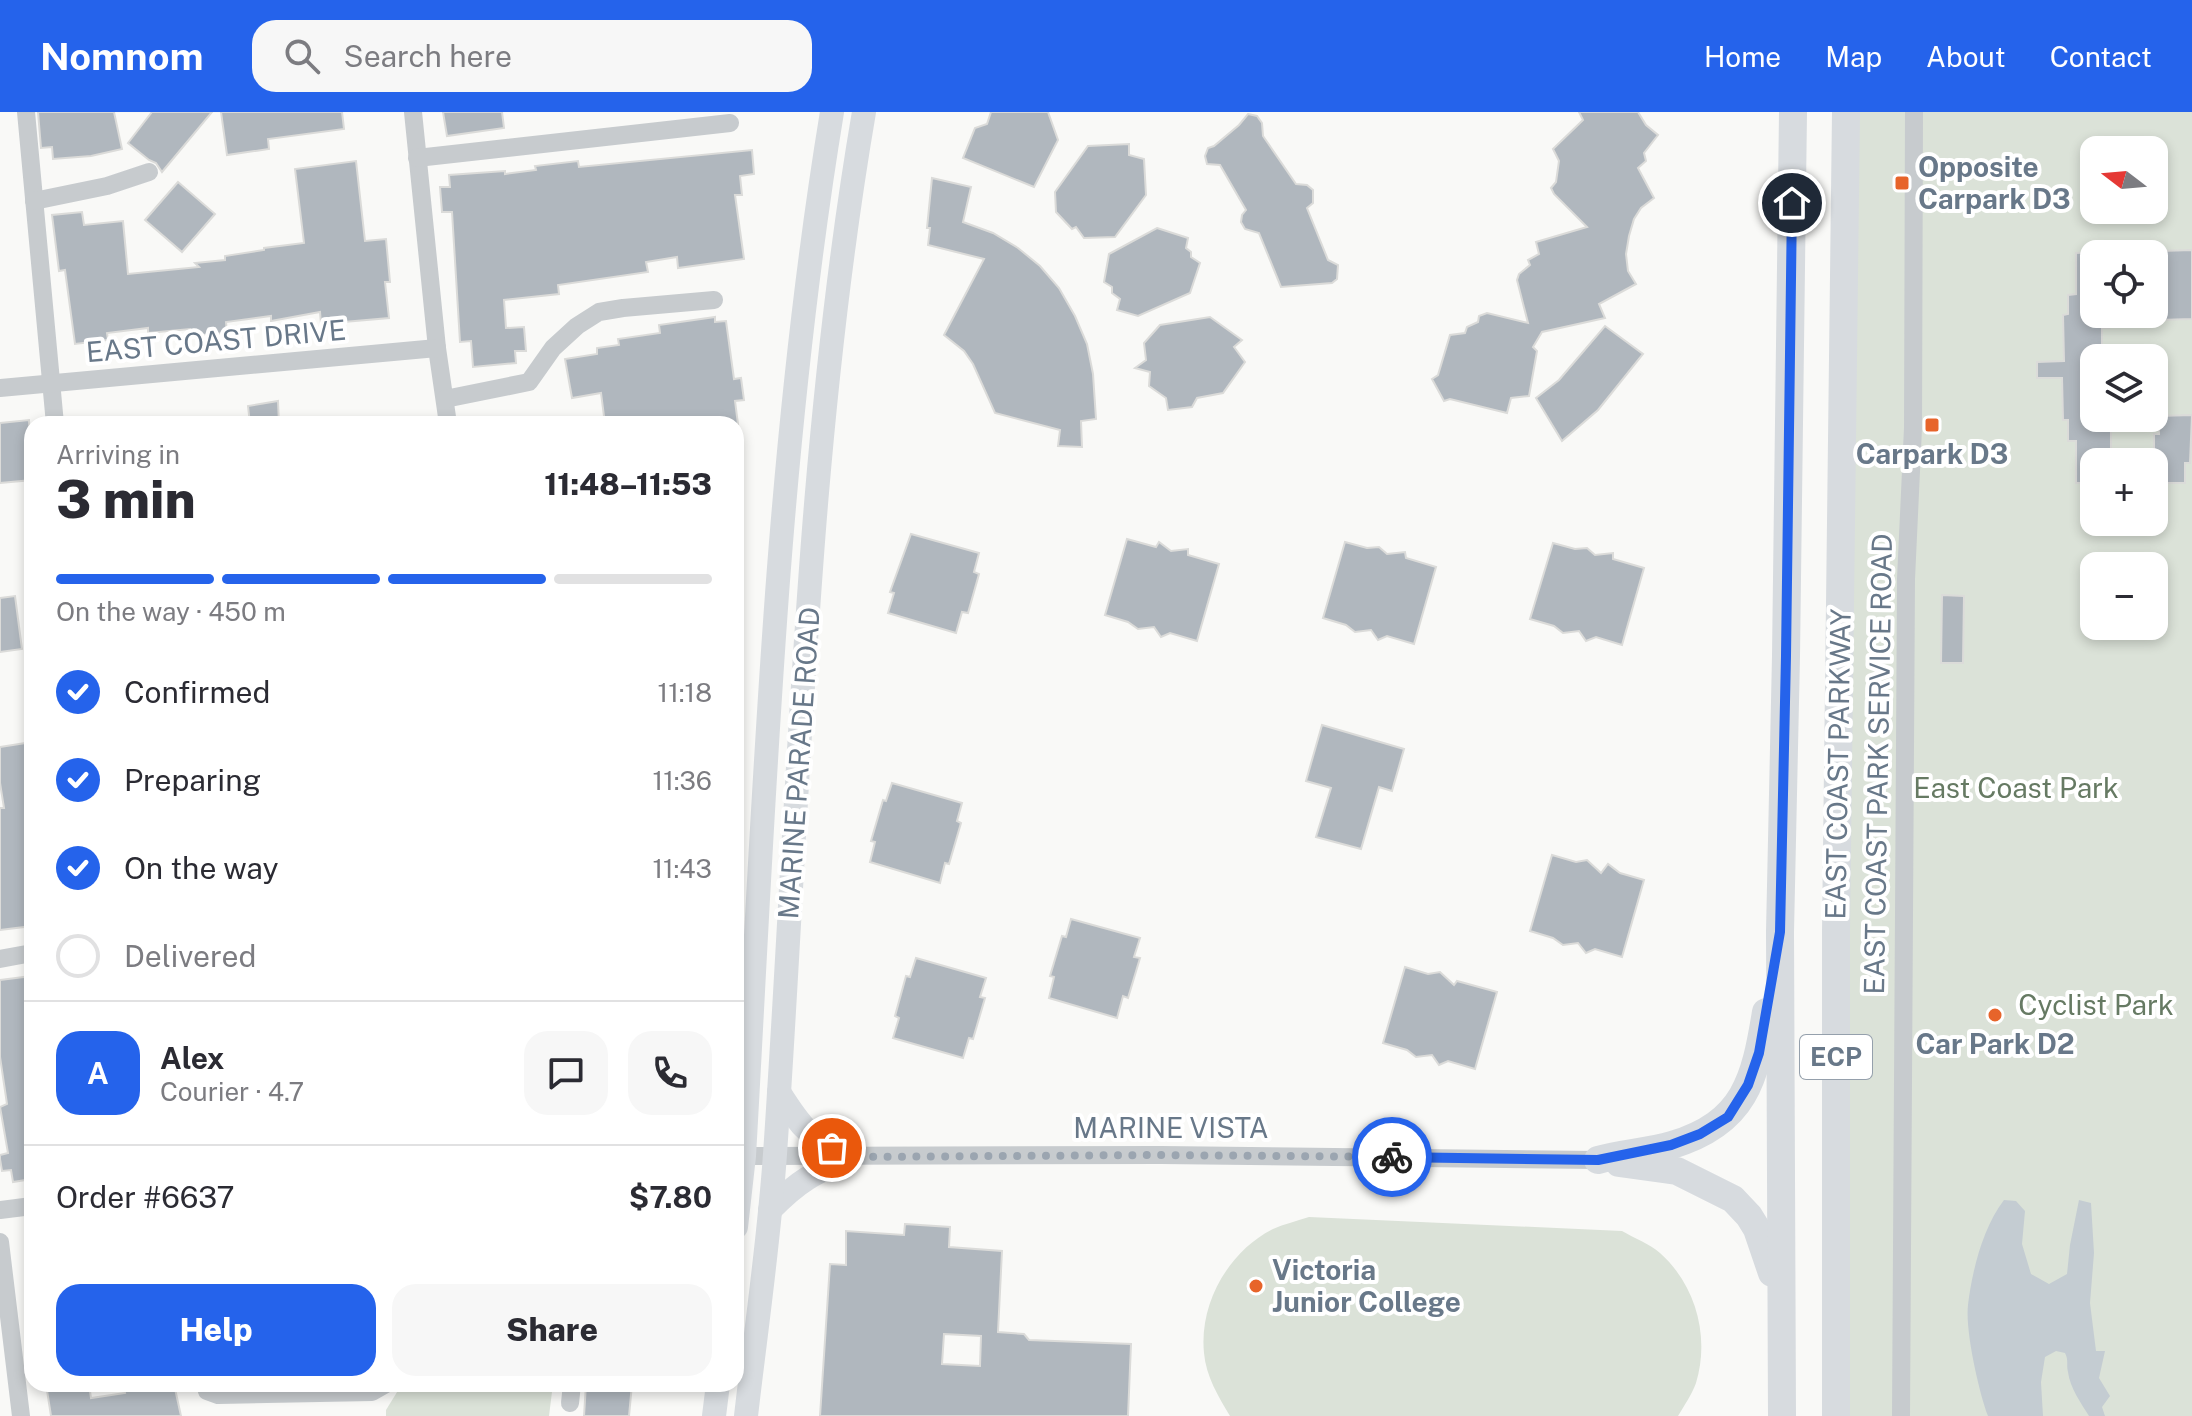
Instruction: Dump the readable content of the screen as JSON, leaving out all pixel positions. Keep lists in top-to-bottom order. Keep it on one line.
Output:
{"streets":{"highway":["EAST COAST PARKWAY","ECP"],"main road":["MARINE PARADE ROAD"],"street":["EAST COAST DRIVE","EAST COAST PARK SERVICE ROAD","MARINE VISTA"]},"crossings":[["MARINE PARADE ROAD","MARINE VISTA"]],"parks":["East Coast Park","Cyclist Park"],"places":{"transit":["Opposite Carpark D3","Carpark D3"],"other":["Car Park D2","Victoria Junior College"]},"north":"left","page":{"header":"Nomnom","search":"Search here","nav":["Home","Map","About","Contact"],"map_buttons":["+","−"],"heading":["3 min","Arriving in","11:48–11:53"],"panel":["Alex","Courier · 4.7","Order #6637","$7.80"],"bar":"On the way · 450 m","list":[["Confirmed","11:18"],["Preparing","11:36"],["On the way","11:43"],"Delivered"],"round":"A","buttons":["Help","Share"]}}
